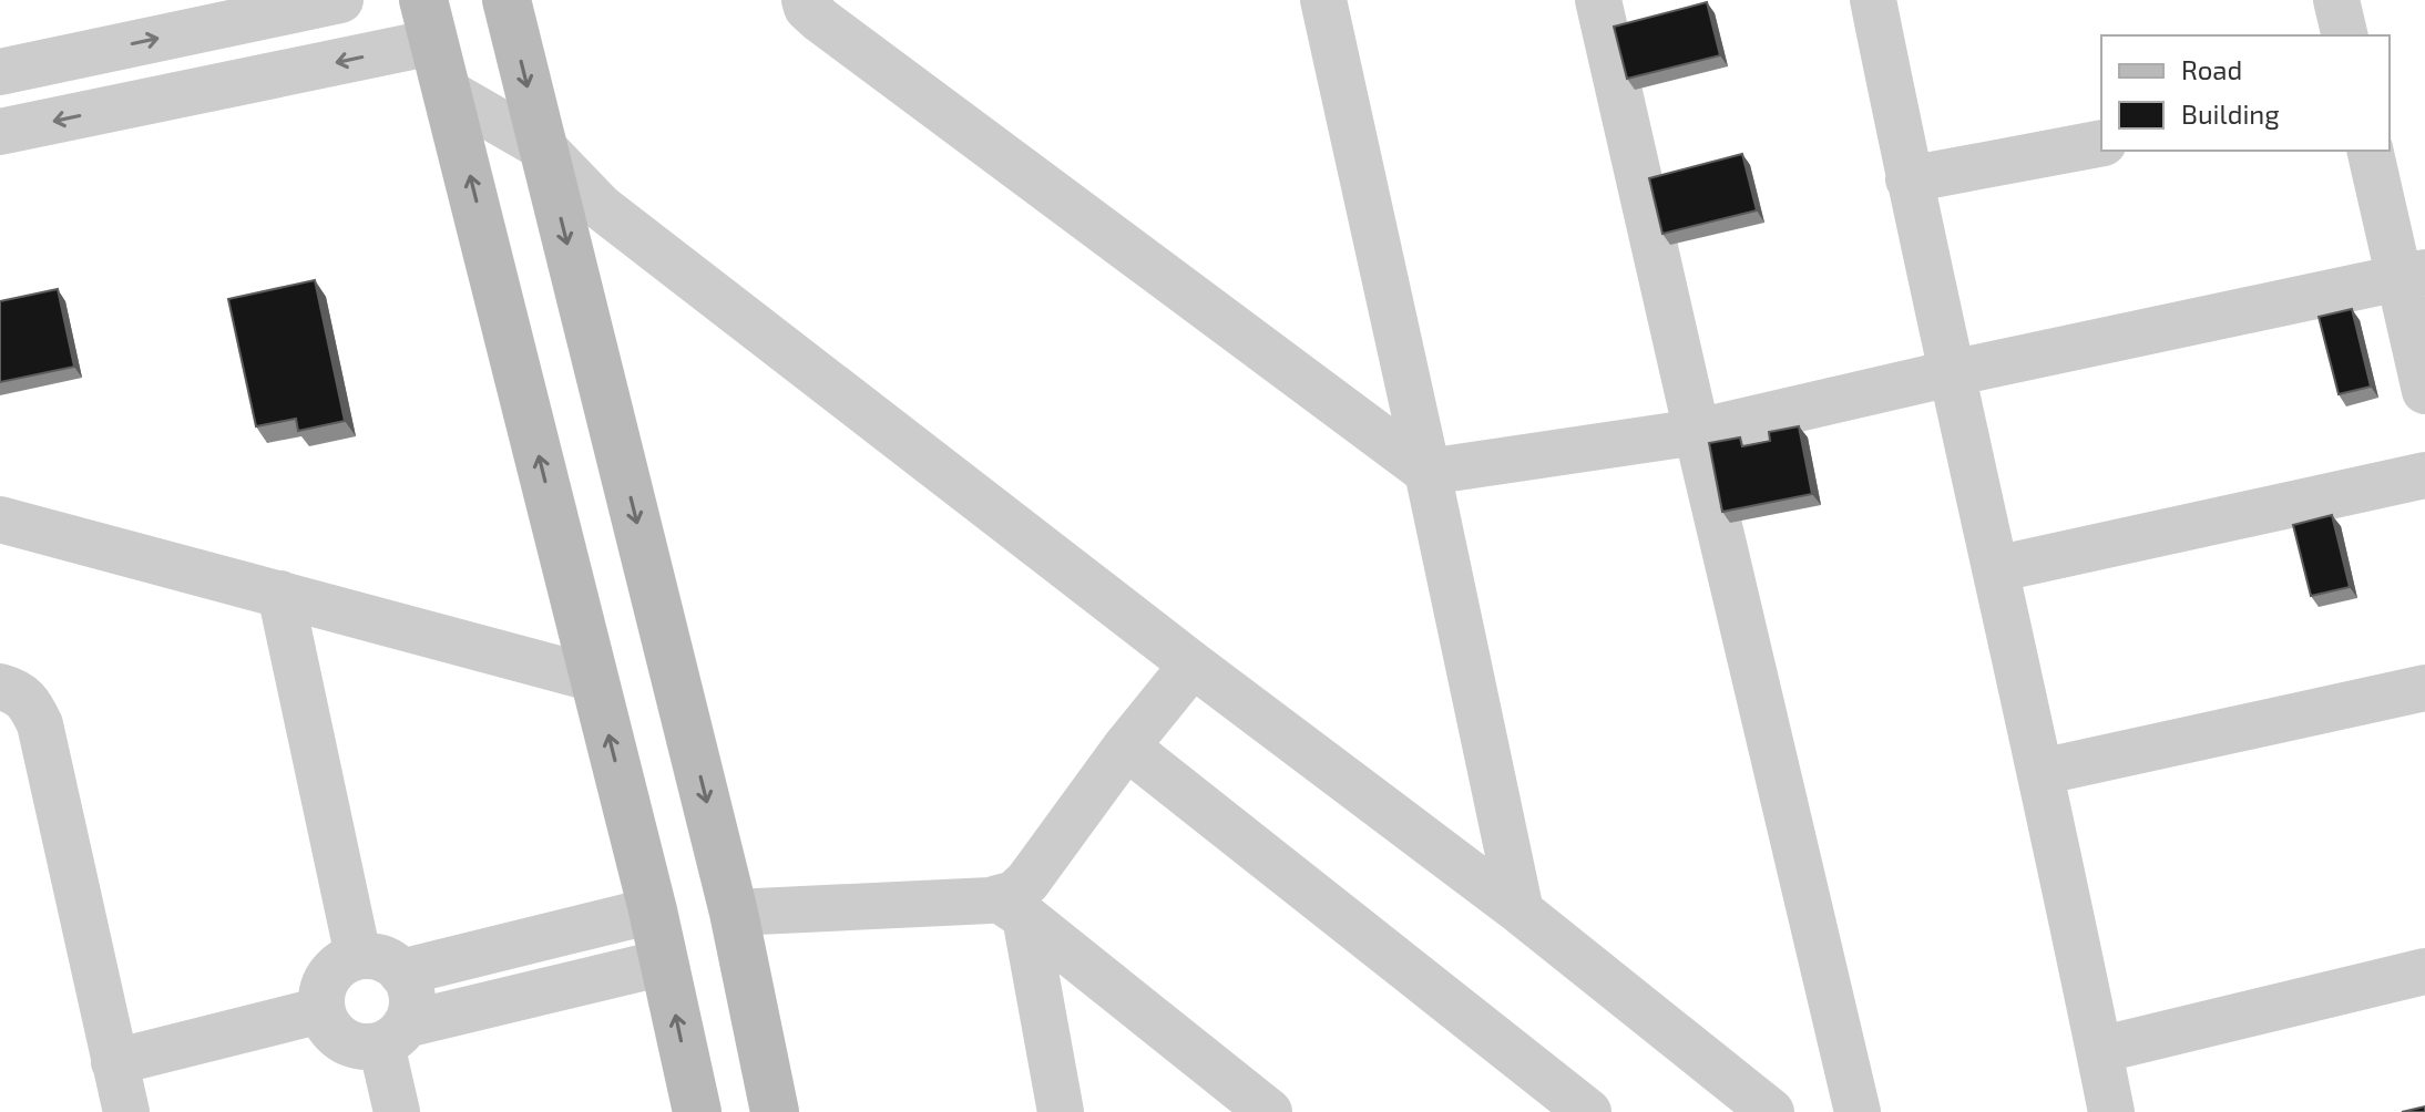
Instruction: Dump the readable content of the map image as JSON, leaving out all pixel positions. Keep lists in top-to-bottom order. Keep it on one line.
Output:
{"legend":["Road","Building"]}
